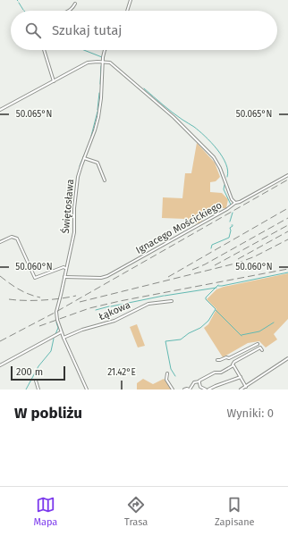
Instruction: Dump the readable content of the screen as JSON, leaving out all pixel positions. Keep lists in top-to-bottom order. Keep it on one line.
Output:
{"streets":{"street":["Świętosława","Ignacego Mościckiego","Łąkowa"]},"crossings":[["Świętosława","Ignacego Mościckiego"],["Świętosława","Łąkowa"]],"scale_bar":"200 m","page":{"search":"Szukaj tutaj","scale":"200 m","heading":["W pobliżu","Wyniki: 0"],"nav":["Mapa","Trasa","Zapisane"]},"coordinates":["50.065°N","50.060°N","21.42°E"]}
